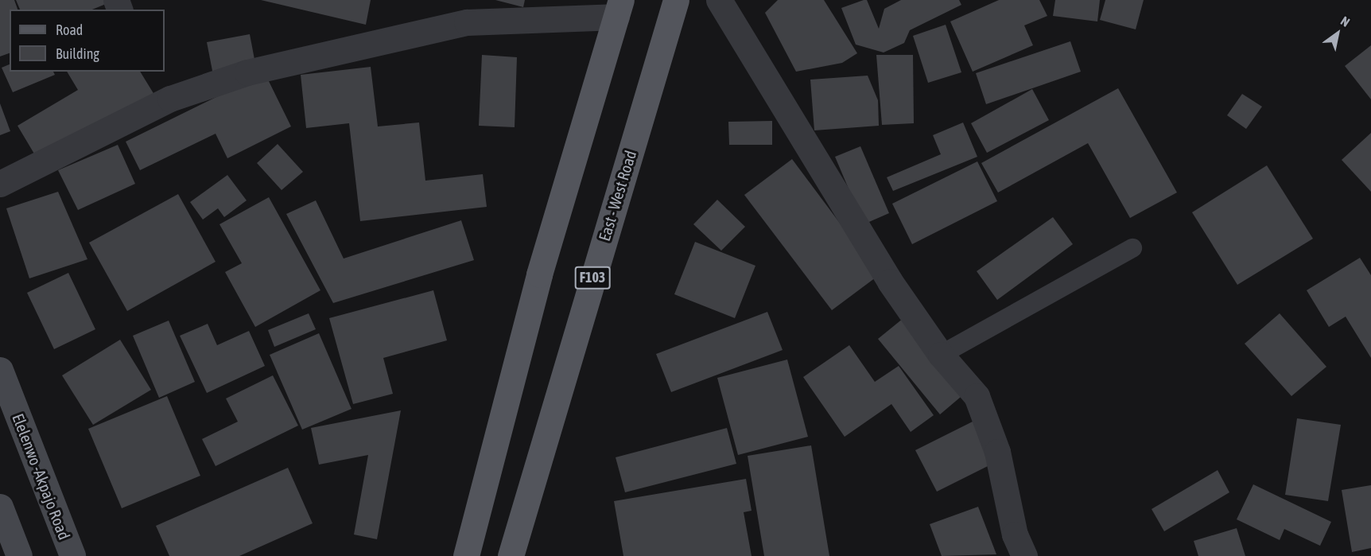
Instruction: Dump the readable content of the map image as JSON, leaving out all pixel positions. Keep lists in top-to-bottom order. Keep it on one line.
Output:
{"streets":{"main road":["East - West Road","F103","Elelenwo -Akpajo Road"]},"legend":["Road","Building"],"north":"top right"}
